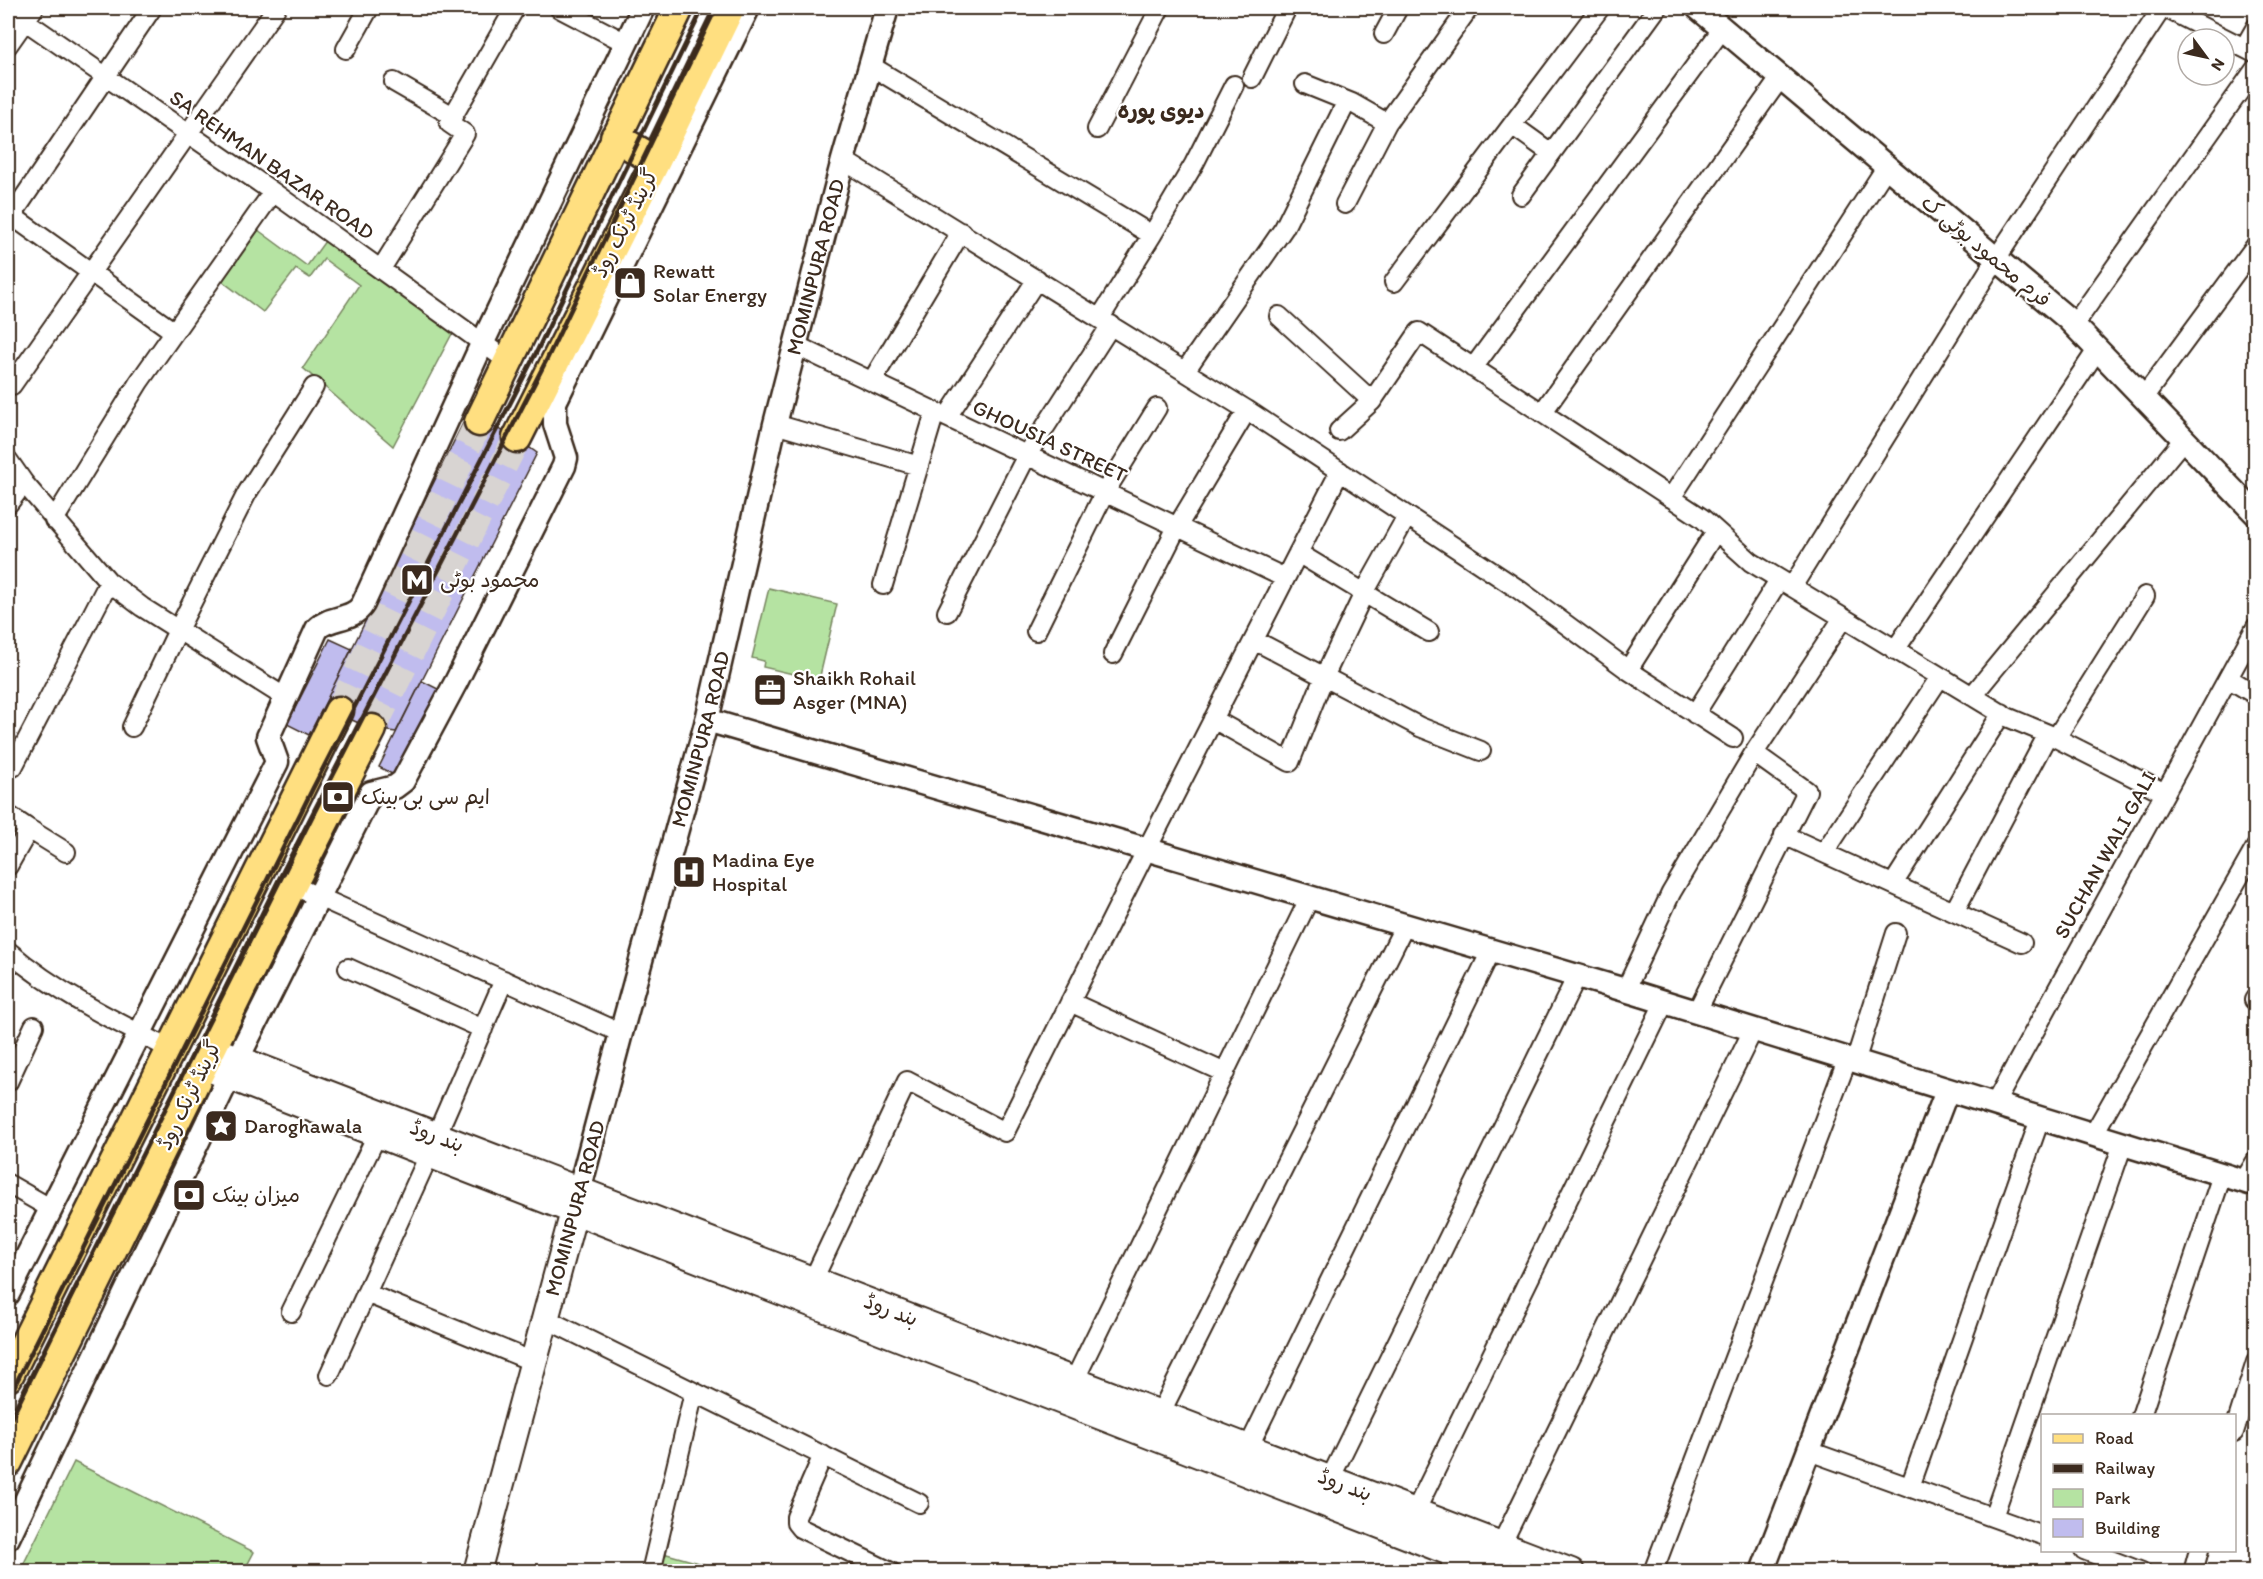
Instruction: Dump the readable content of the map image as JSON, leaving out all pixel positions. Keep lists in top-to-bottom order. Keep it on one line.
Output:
{"streets":{"main road":["گرینڈ ٹرنک روڈ","MOMINPURA ROAD","بند روڈ"],"street":["SA REHMAN BAZAR ROAD","فرم محمود بوٹی ک","GHOUSIA STREET","SUCHAN WALI GALI"]},"crossings":[["SA REHMAN BAZAR ROAD","گرینڈ ٹرنک روڈ"],["گرینڈ ٹرنک روڈ","بند روڈ"],["MOMINPURA ROAD","GHOUSIA STREET"],["MOMINPURA ROAD","بند روڈ"]],"districts":["دیوی پورہ"],"places":{"shop":["Rewatt Solar Energy"],"metro station":["محمود بوٹی"],"office":["Shaikh Rohail Asger (MNA)"],"bank":["ایم سی بی بینک","میزان بینک"],"hospital":["Madina Eye Hospital"],"place":["Daroghawala"]},"legend":["Road","Railway","Park","Building"],"north":"bottom right"}
